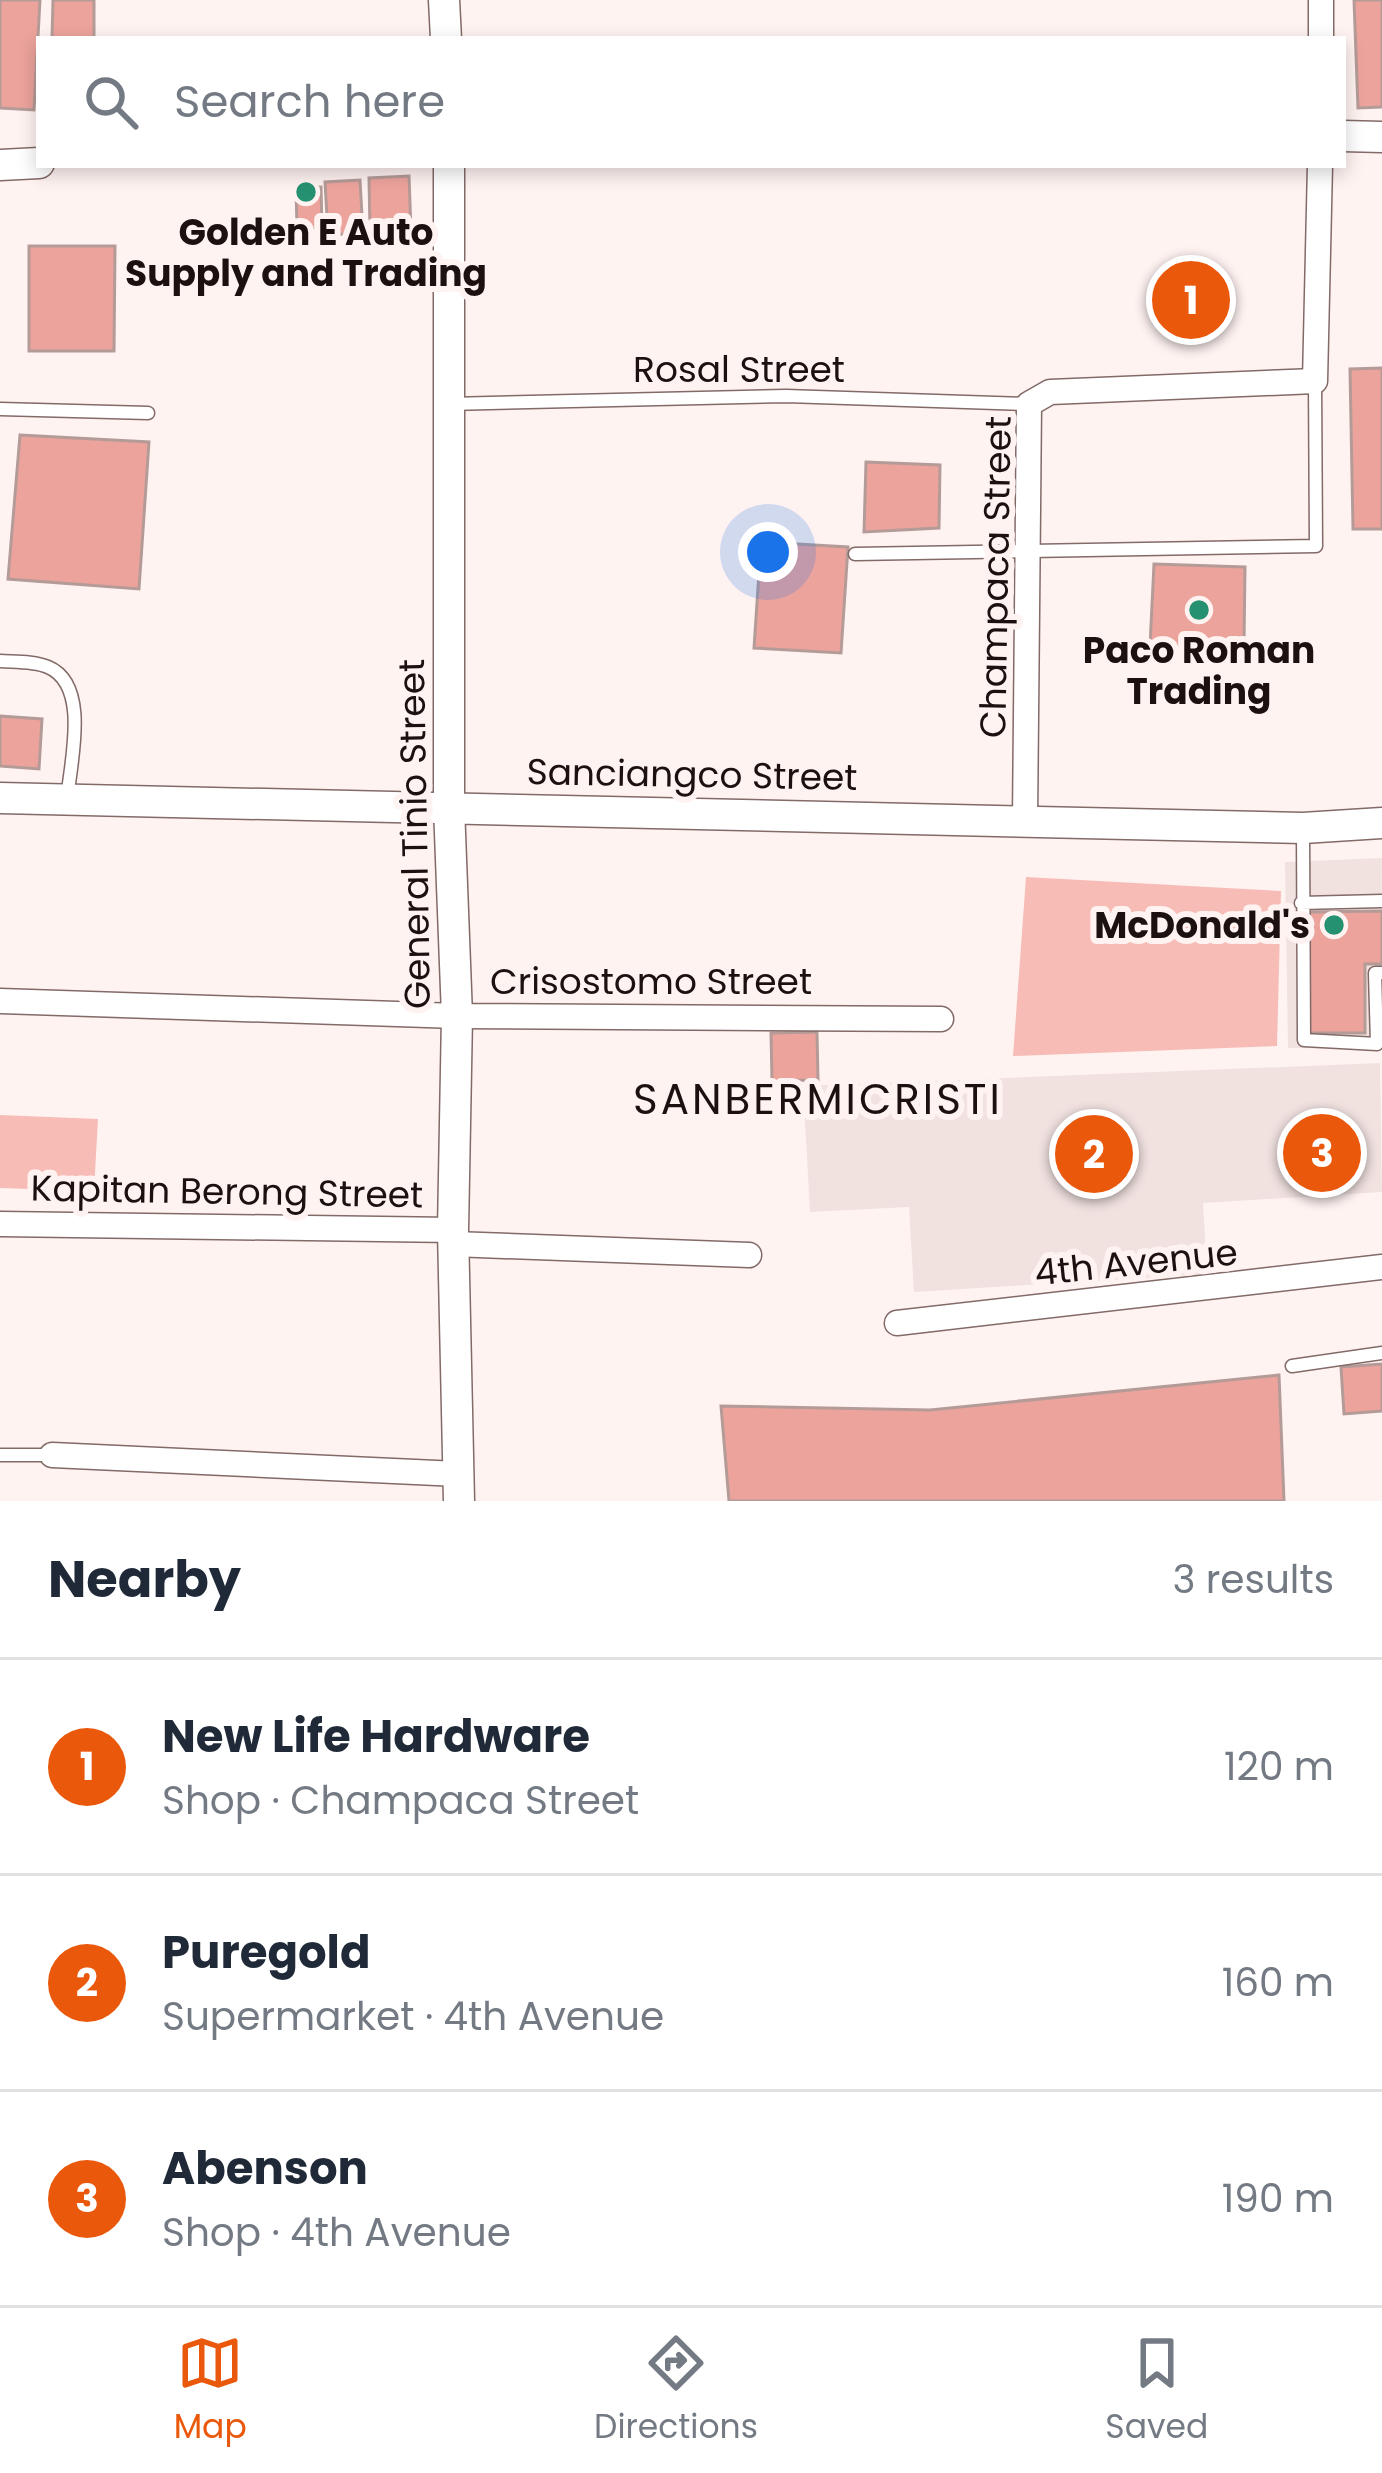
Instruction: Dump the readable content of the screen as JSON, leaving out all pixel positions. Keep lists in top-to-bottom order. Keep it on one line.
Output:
{"streets":{"street":["Champaca Street","Sanciangco Street","General Tinio Street","Crisostomo Street","Kapitan Berong Street","4th Avenue"],"lane":["Rosal Street"]},"crossings":[["Rosal Street","Champaca Street"],["Rosal Street","General Tinio Street"],["Champaca Street","Sanciangco Street"],["Sanciangco Street","General Tinio Street"],["General Tinio Street","Crisostomo Street"],["General Tinio Street","Kapitan Berong Street"]],"districts":["SANBERMICRISTI"],"places":["Golden E Auto Supply and Trading","Paco Roman Trading","McDonald's"],"page":{"search":"Search here","pins":["1","3","2"],"heading":["Nearby","3 results"],"list":[{"mark":"1","name":"New Life Hardware","note":"Shop · Champaca Street","value":"120 m"},{"mark":"2","name":"Puregold","note":"Supermarket · 4th Avenue","value":"160 m"},{"mark":"3","name":"Abenson","note":"Shop · 4th Avenue","value":"190 m"}],"nav":["Map","Directions","Saved"]}}
